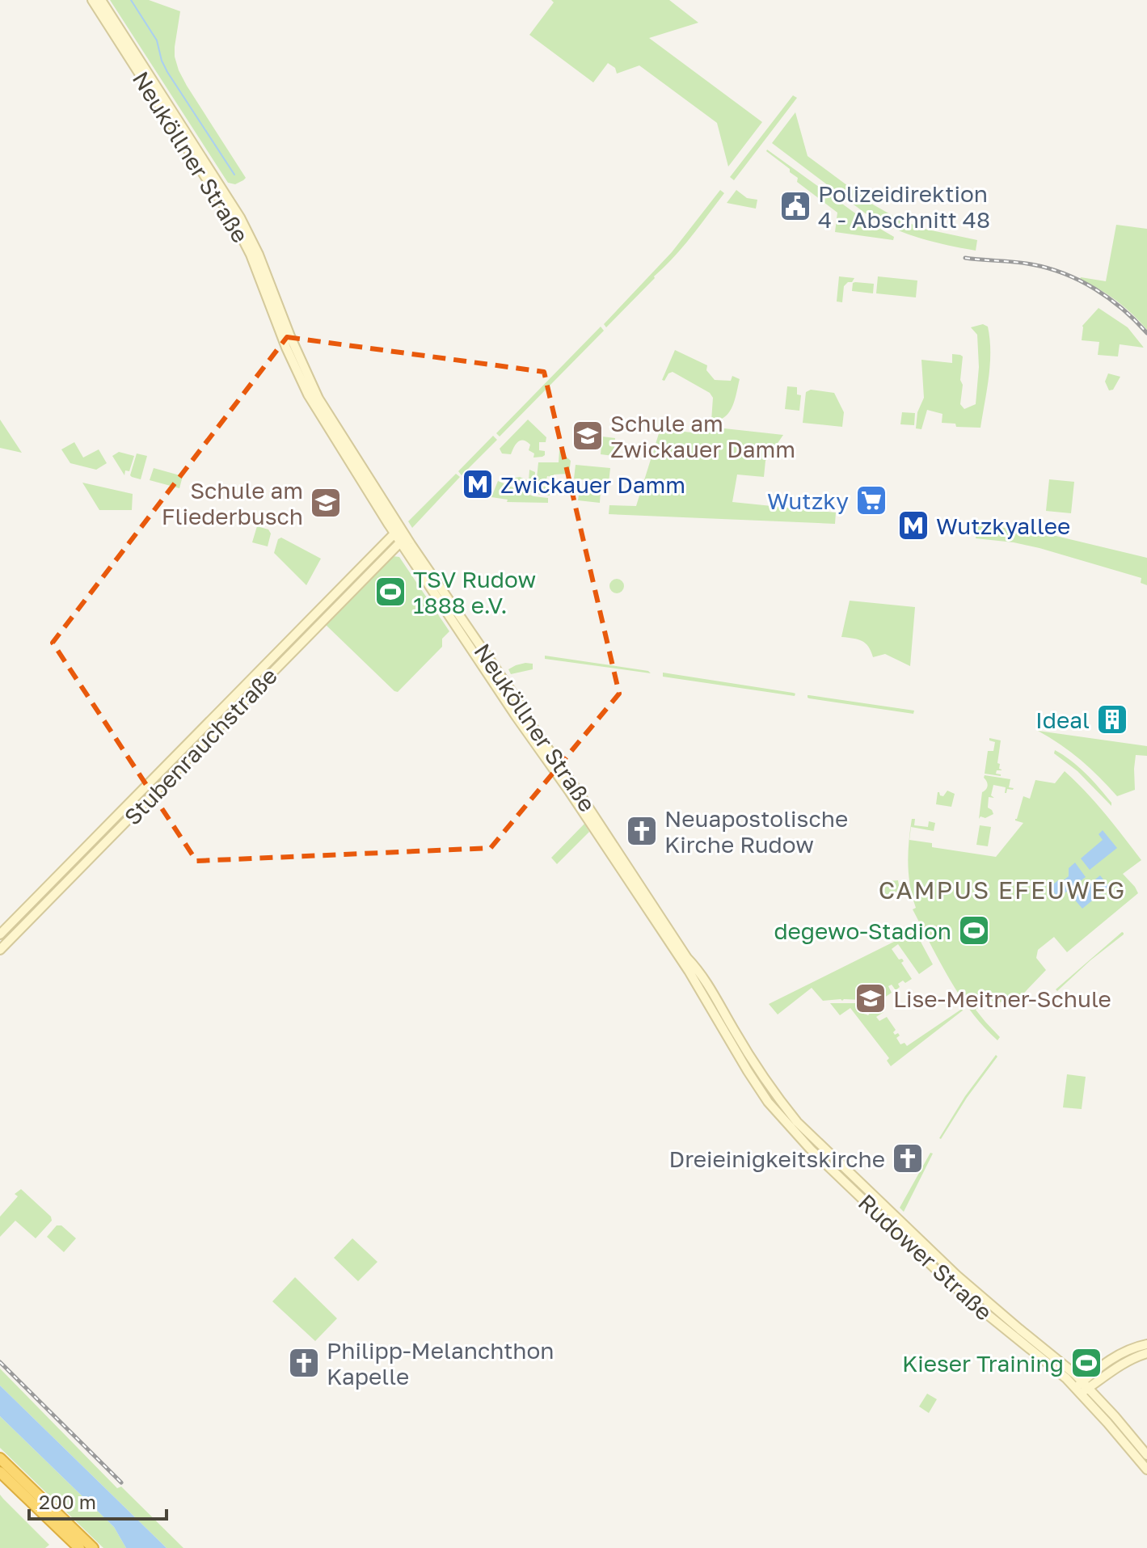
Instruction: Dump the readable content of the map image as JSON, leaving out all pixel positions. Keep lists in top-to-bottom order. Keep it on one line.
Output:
{"streets":{"main road":["Neuköllner Straße","Stubenrauchstraße","Rudower Straße"]},"crossings":[["Neuköllner Straße","Stubenrauchstraße"],["Neuköllner Straße","Rudower Straße"]],"districts":["CAMPUS EFEUWEG"],"places":{"public building":["Polizeidirektion 4 - Abschnitt 48"],"school or university":["Schule am Zwickauer Damm","Schule am Fliederbusch","Lise-Meitner-Schule"],"metro station":["Zwickauer Damm","Wutzkyallee"],"supermarket":["Wutzky"],"sports":["TSV Rudow 1888 e.V.","degewo-Stadion","Kieser Training"],"building":["Ideal"],"church":["Neuapostolische Kirche Rudow","Dreieinigkeitskirche","Philipp-Melanchthon Kapelle"]},"scale_bar":"200 m"}
